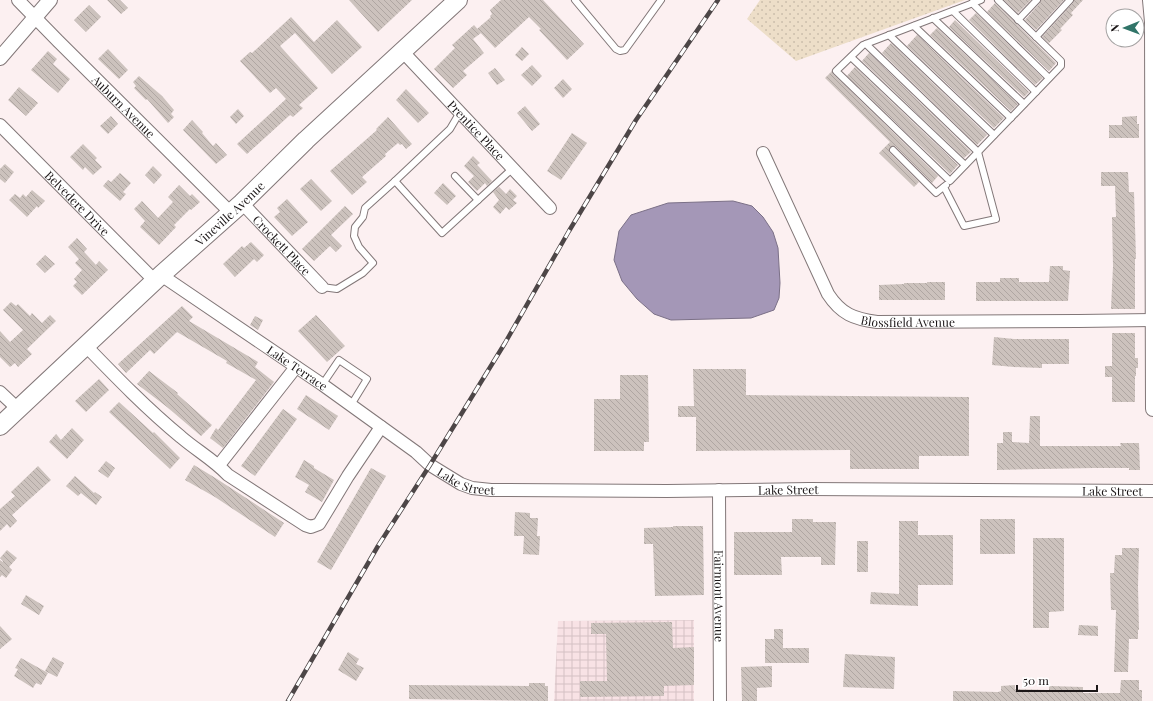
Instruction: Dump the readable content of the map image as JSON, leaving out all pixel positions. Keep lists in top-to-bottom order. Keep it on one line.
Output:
{"streets":{"main road":["Vineville Avenue"],"street":["Auburn Avenue","Prentice Place","Belvedere Drive","Crockett Place","Blossfield Avenue","Lake Terrace","Lake Street","Fairmont Avenue"]},"crossings":[["Auburn Avenue","Vineville Avenue"],["Auburn Avenue","Crockett Place"],["Prentice Place","Vineville Avenue"],["Belvedere Drive","Vineville Avenue"],["Belvedere Drive","Lake Terrace"],["Vineville Avenue","Crockett Place"],["Vineville Avenue","Lake Terrace"],["Lake Terrace","Lake Street"],["Lake Street","Fairmont Avenue"]],"scale_bar":"50 m","north":"left"}
